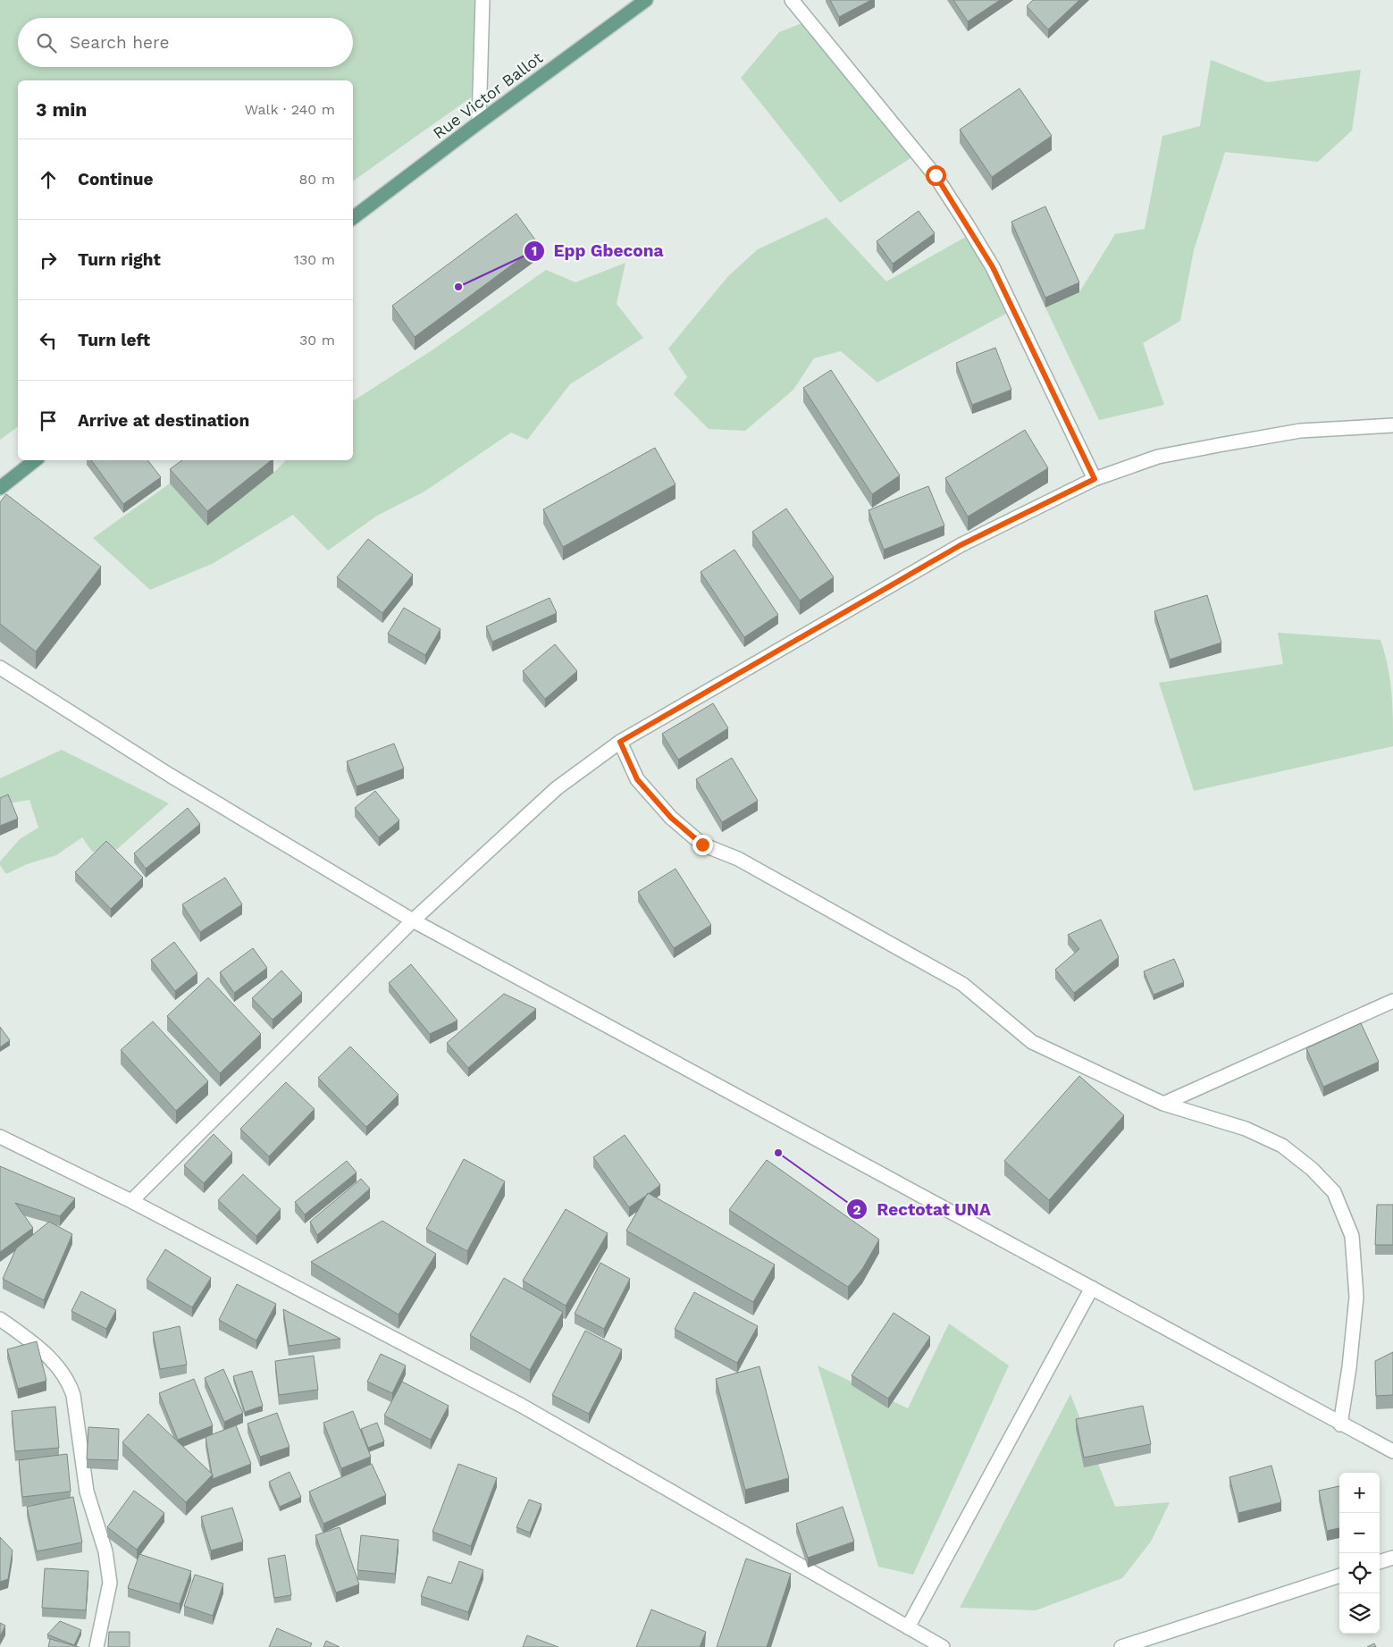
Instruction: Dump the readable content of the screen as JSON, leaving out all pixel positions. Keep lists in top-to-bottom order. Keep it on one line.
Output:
{"streets":{"main road":["Rue Victor Ballot"]},"places":["Epp Gbecona","Rectotat UNA"],"page":{"search":"Search here","heading":["3 min","Walk · 240 m"],"list":[["Continue","80 m"],["Turn right","130 m"],["Turn left","30 m"],"Arrive at destination"],"map_buttons":["+","−"]}}
